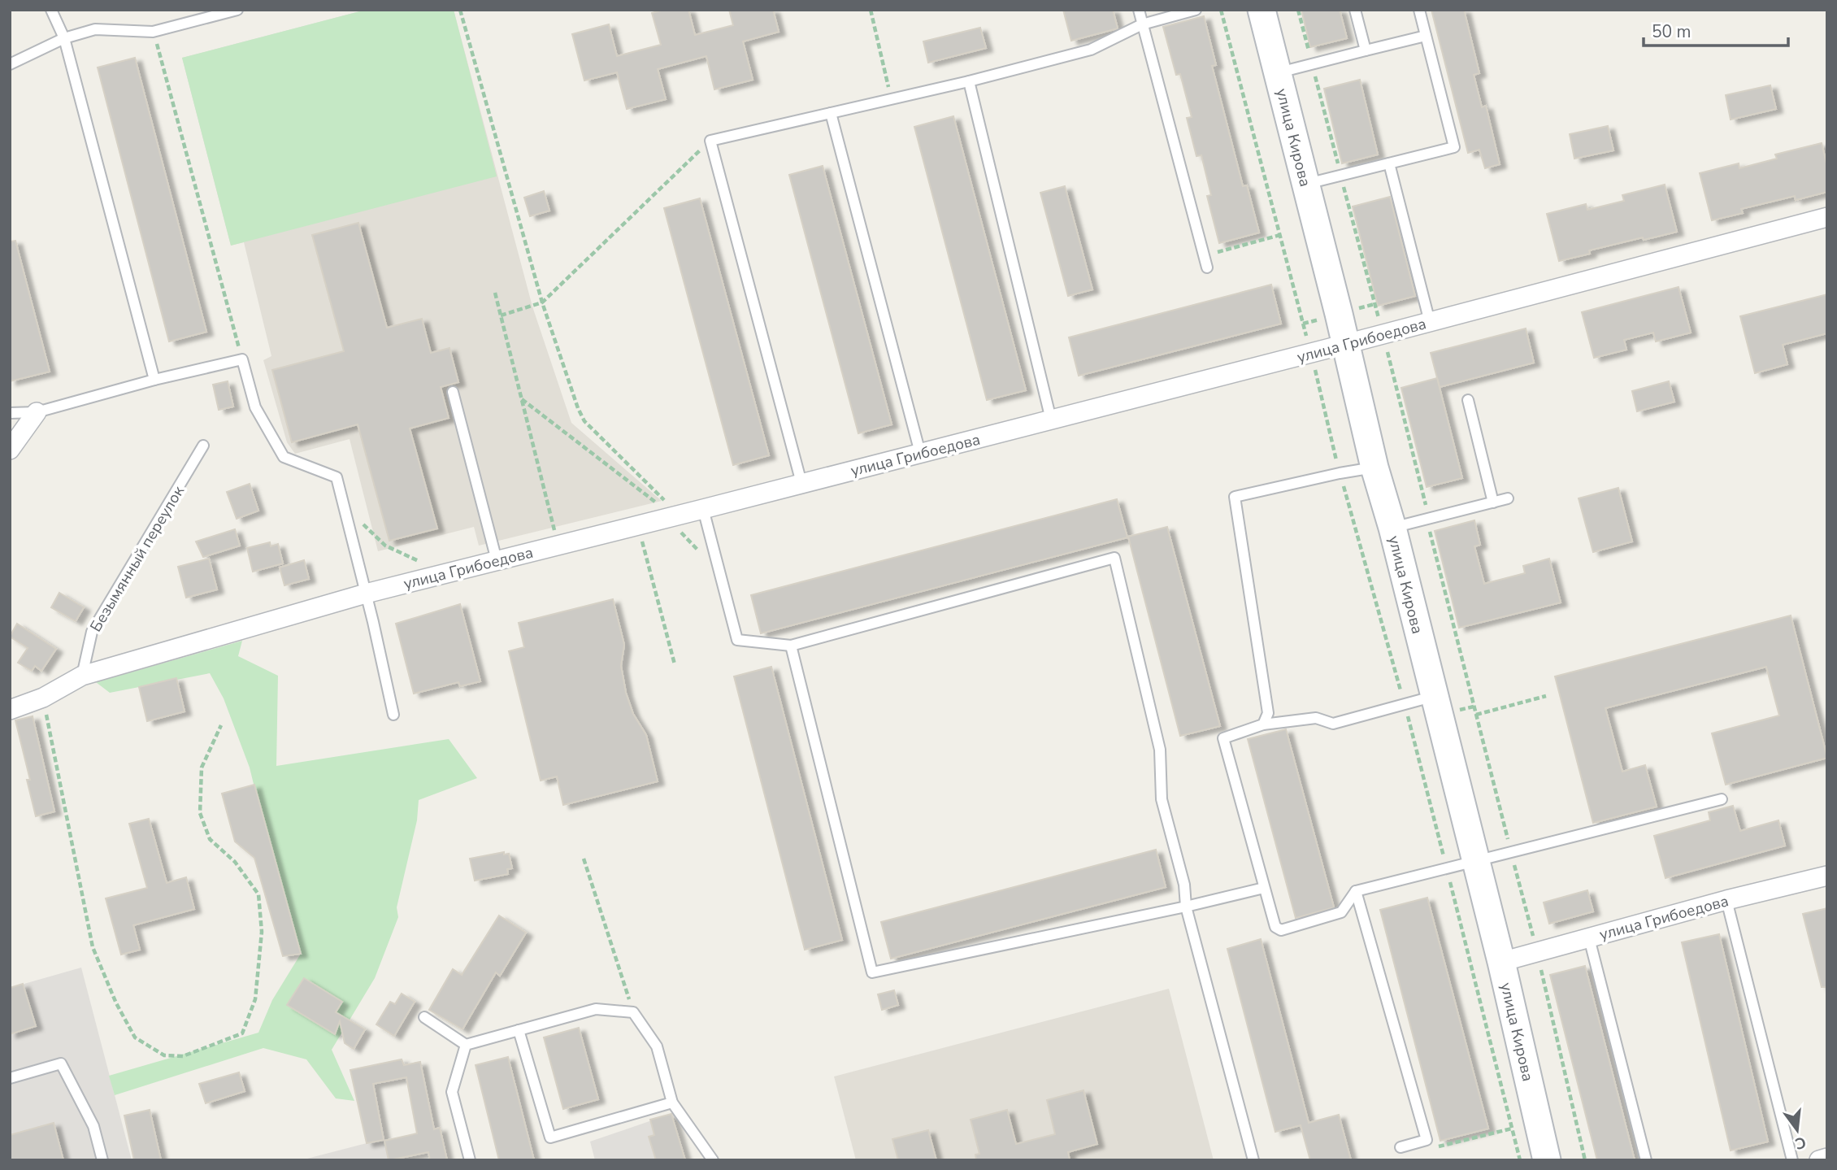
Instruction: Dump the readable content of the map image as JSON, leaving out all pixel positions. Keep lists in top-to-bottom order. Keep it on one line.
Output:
{"streets":{"street":["улица Кирова","улица Грибоедова"],"lane":["Безымянный переулок"]},"crossings":[["улица Кирова","улица Грибоедова"],["улица Грибоедова","Безымянный переулок"]],"scale_bar":"50 m","north":"bottom"}
